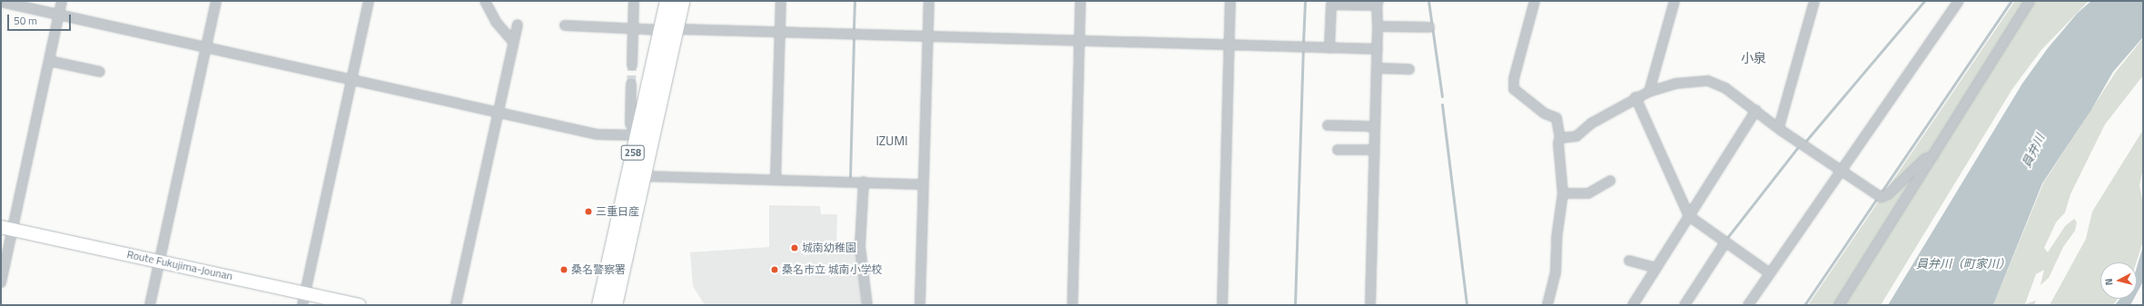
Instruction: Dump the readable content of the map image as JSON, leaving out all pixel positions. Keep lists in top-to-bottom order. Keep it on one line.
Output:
{"streets":{"highway":["258"],"main road":["Route Fukujima-Jounan"]},"districts":["小泉","IZUMI"],"water":["員弁川","員弁川（町家川）"],"places":["三重日産","城南幼稚園","桑名警察署","桑名市立 城南小学校"],"scale_bar":"50 m","north":"left"}
